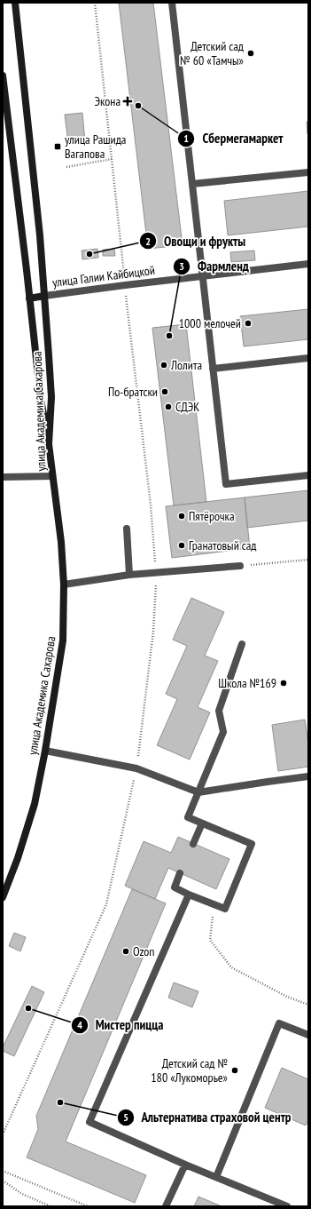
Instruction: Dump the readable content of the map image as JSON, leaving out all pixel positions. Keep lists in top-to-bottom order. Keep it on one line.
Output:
{"streets":{"main road":["улица Галии Кайбицкой","улица Академика Сахарова"]},"crossings":[["улица Галии Кайбицкой","улица Академика Сахарова"]],"places":{"other":["Детский сад № 60 «Тамчы»","Сбермегамаркет","Овощи и фрукты","1000 мелочей","Фармленд","Лолита","По-братски","СДЭК","Пятёрочка","Гранатовый сад","Школа №169","Ozon","Мистер пицца","Детский сад № 180 «Лукоморье»","Альтернатива страховой центр"],"health":["Экона"],"transit":["улица Рашида Вагапова"]}}
